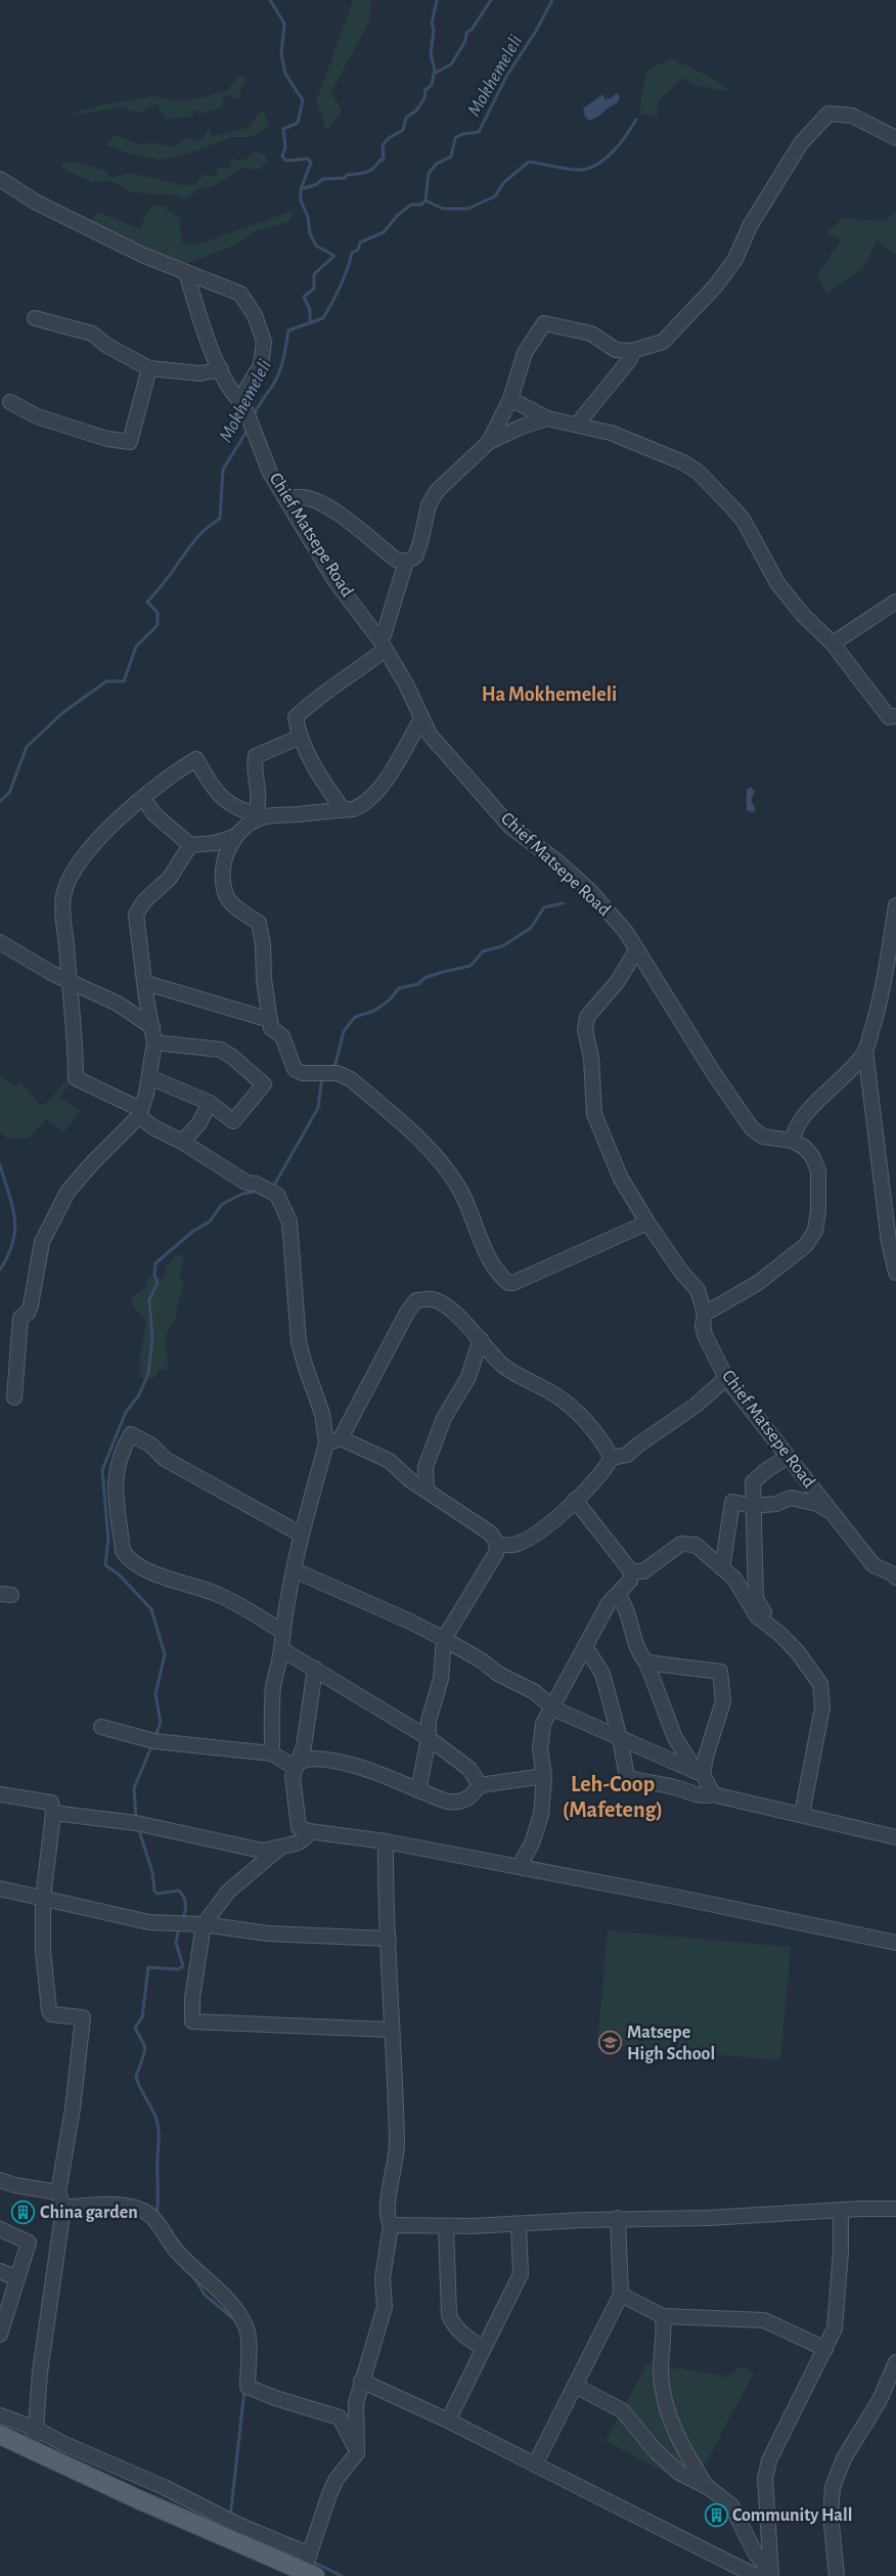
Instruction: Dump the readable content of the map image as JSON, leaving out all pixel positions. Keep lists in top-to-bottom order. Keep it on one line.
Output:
{"streets":{"street":["Chief Matsepe Road"]},"districts":["Ha Mokhemeleli","Leh-Coop (Mafeteng)"],"water":["Mokhemeleli"],"places":{"school or university":["Matsepe High School"],"building":["China garden","Community Hall"]}}
